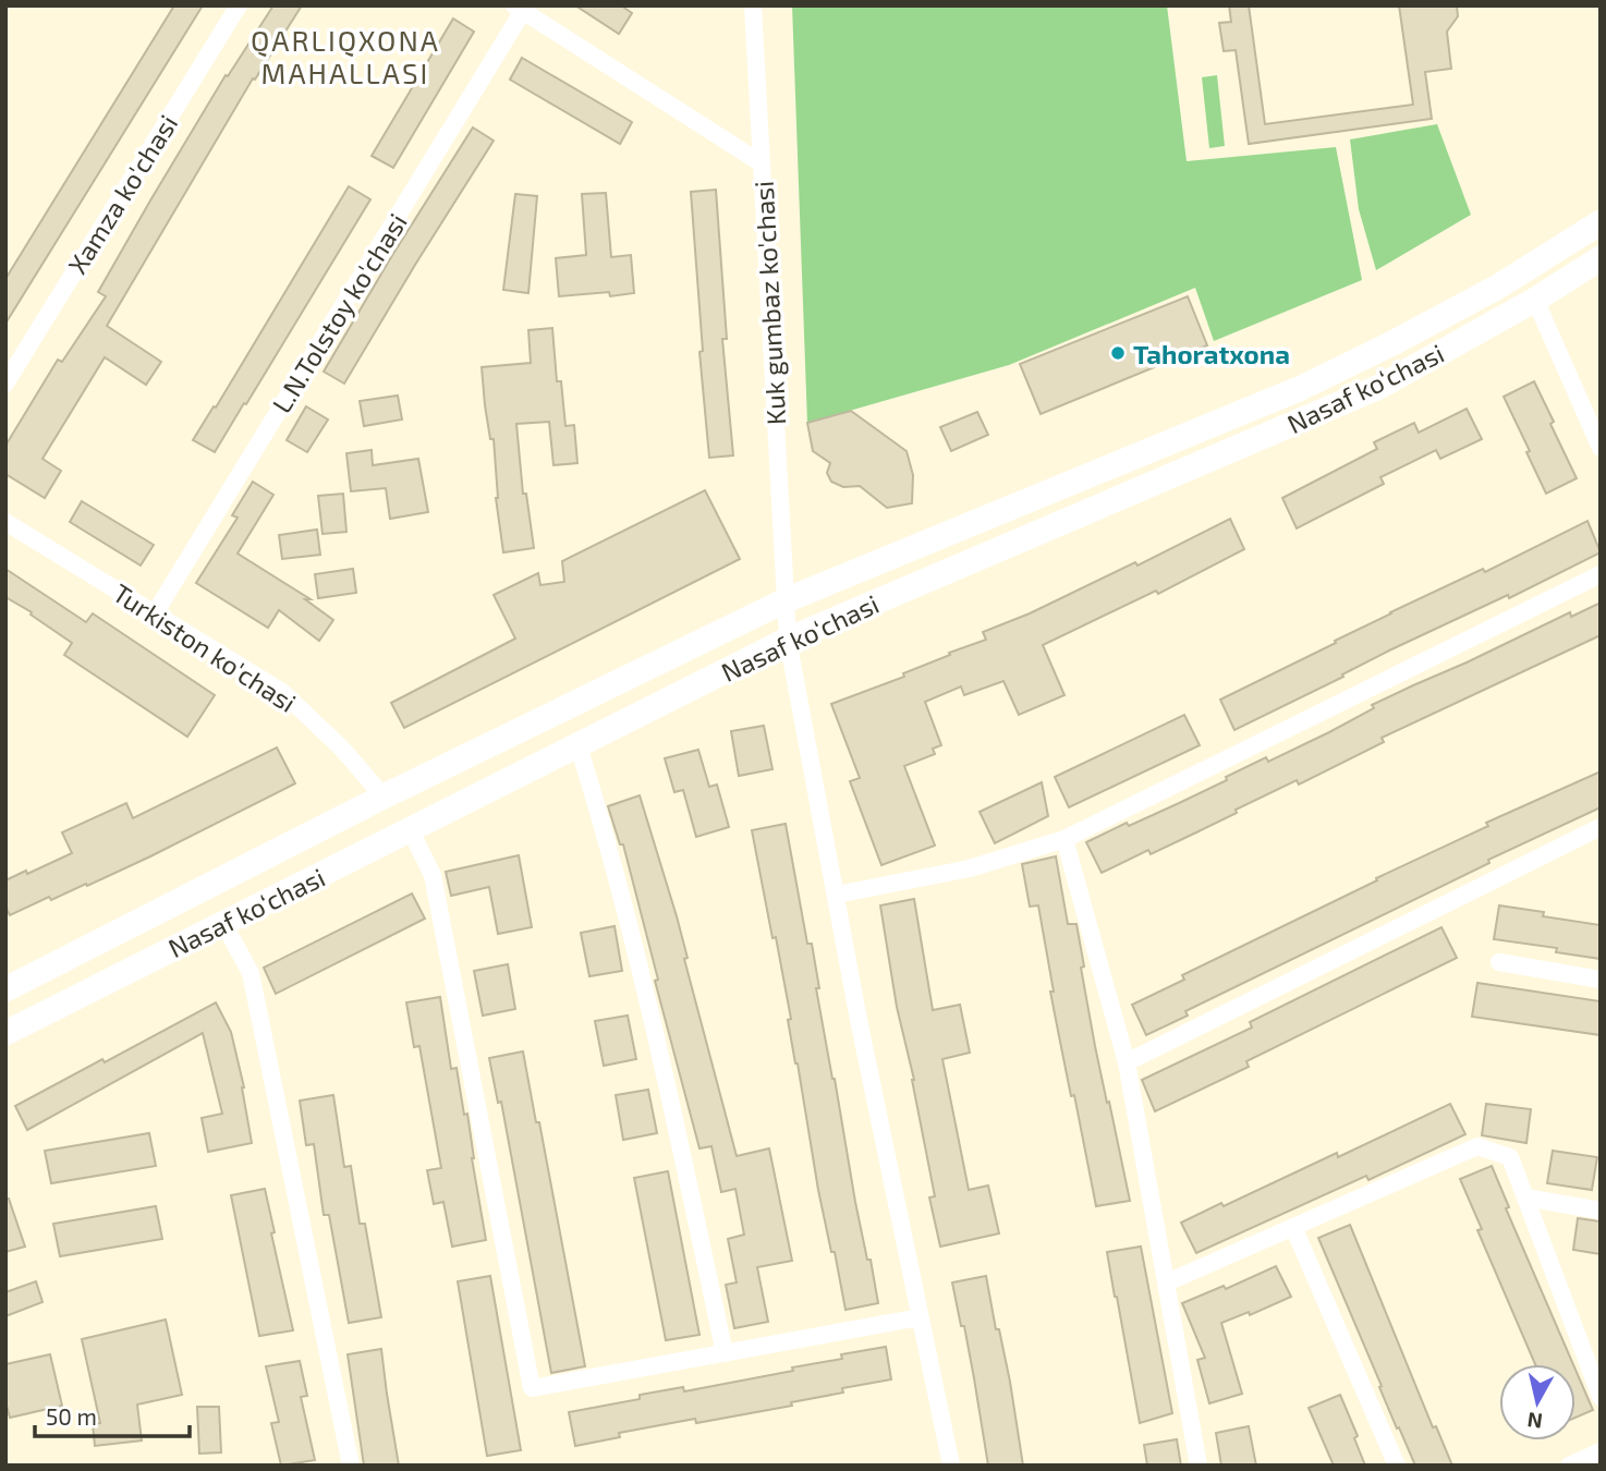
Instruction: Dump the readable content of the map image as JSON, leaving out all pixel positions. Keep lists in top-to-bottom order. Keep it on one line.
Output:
{"streets":{"main road":["Nasaf ko‘chasi"],"street":["Xamza ko'chasi","Kuk gumbaz ko'chasi","L.N.Tolstoy ko'chasi","Turkiston ko'chasi"]},"crossings":[["Kuk gumbaz ko'chasi","Nasaf ko‘chasi"],["L.N.Tolstoy ko'chasi","Turkiston ko'chasi"],["Nasaf ko‘chasi","Turkiston ko'chasi"]],"districts":["QARLIQXONA MAHALLASI"],"places":["Tahoratxona"],"scale_bar":"50 m","north":"bottom"}
